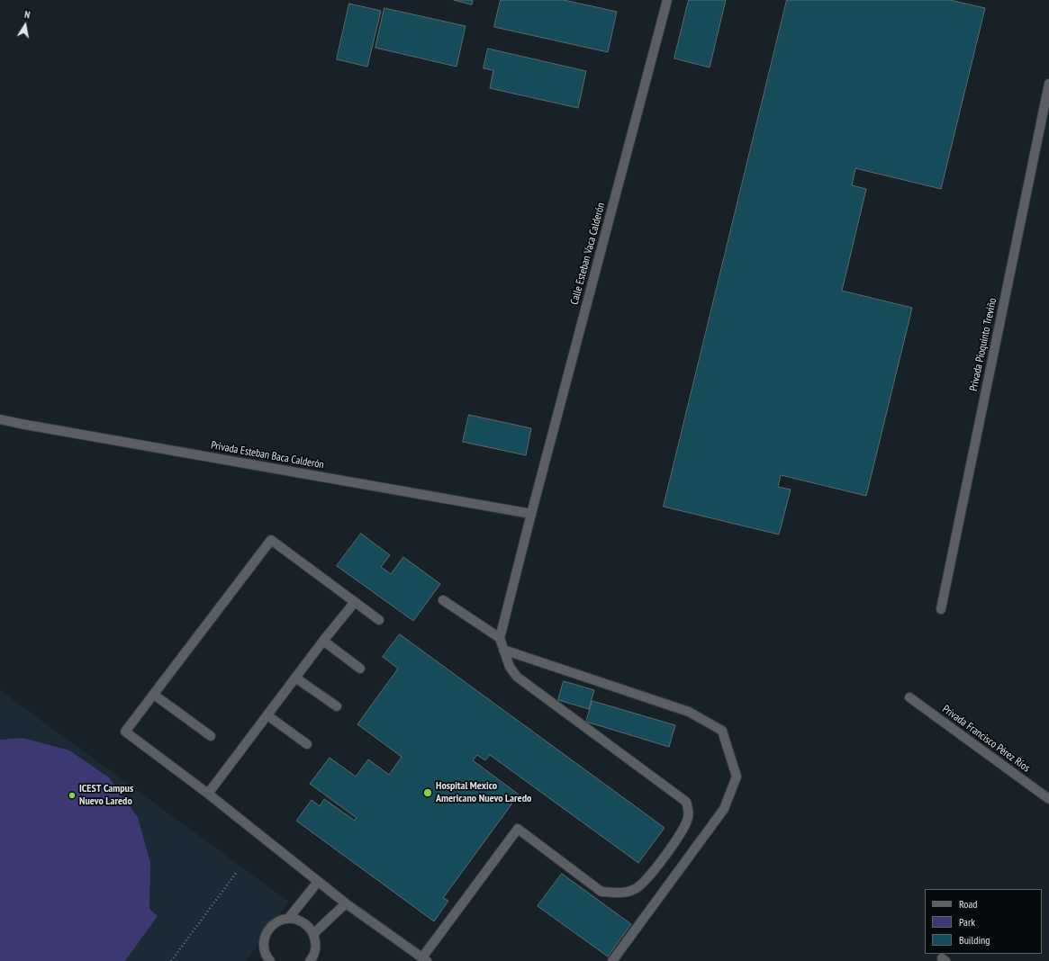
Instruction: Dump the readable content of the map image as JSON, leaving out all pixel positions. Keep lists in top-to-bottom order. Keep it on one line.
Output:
{"streets":{"street":["Calle Esteban Vaca Calderón","Privada Pioquinto Treviño","Privada Esteban Baca Calderón","Privada Francisco Pérez Ríos"]},"crossings":[["Calle Esteban Vaca Calderón","Privada Esteban Baca Calderón"]],"places":["Hospital Mexico Americano Nuevo Laredo","ICEST Campus Nuevo Laredo"],"legend":["Road","Park","Building"],"north":"top"}
